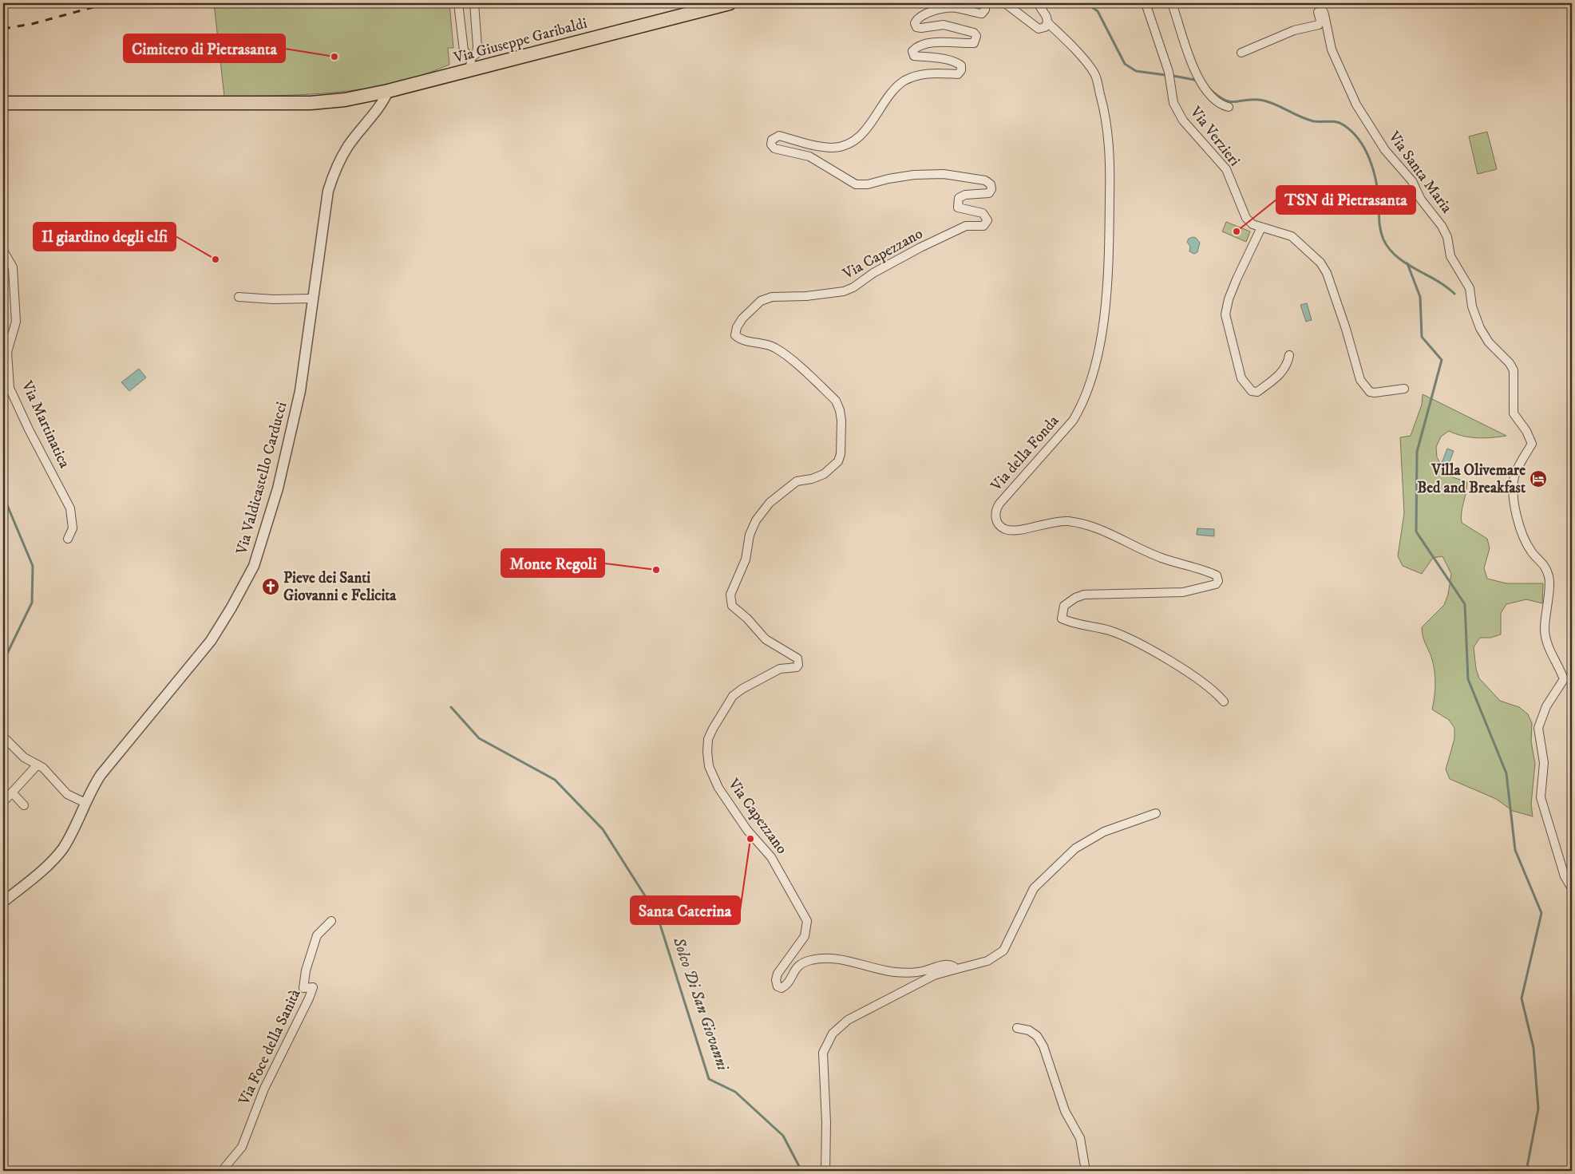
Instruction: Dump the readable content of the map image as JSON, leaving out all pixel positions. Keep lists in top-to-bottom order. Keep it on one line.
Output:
{"streets":{"main road":["Via Giuseppe Garibaldi"],"street":["Via Verzieri","Via Santa Maria","Via Capezzano","Via Martinatica","Via della Fonda","Via Valdicastello Carducci","Via Foce della Sanità"]},"crossings":[["Via Giuseppe Garibaldi","Via Valdicastello Carducci"]],"water":["Solco Di San Giovanni"],"places":{"other":["Cimitero di Pietrasanta","TSN di Pietrasanta","Il giardino degli elfi","Monte Regoli","Santa Caterina"],"hotel":["Villa Olivemare Bed and Breakfast"],"church":["Pieve dei Santi Giovanni e Felicita"]}}
